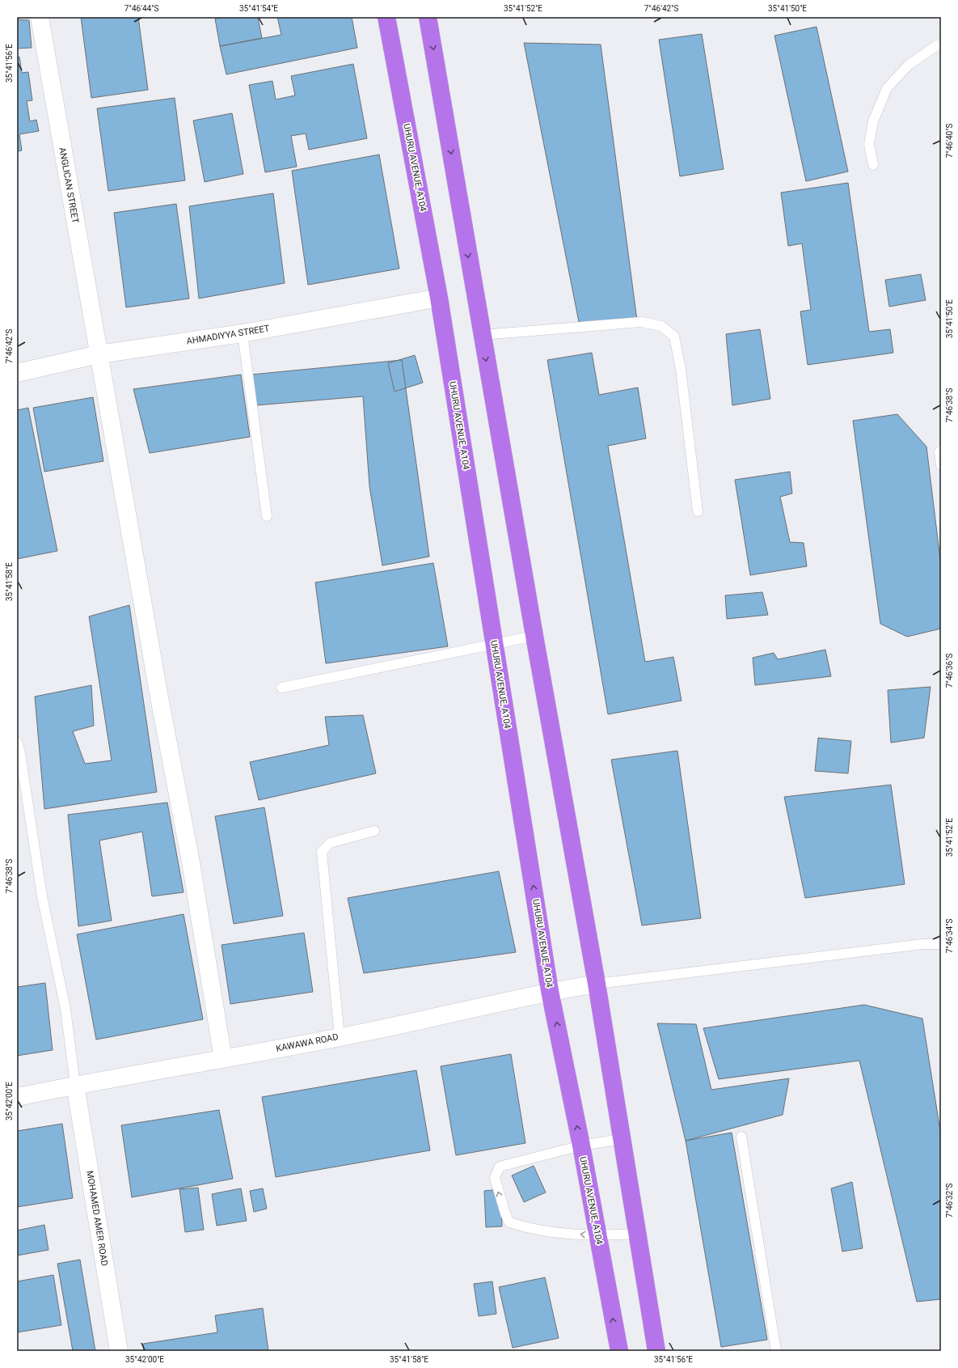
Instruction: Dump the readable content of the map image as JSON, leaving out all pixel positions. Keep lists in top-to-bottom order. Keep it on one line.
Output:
{"streets":{"highway":["UHURU AVENUE, A104"],"street":["ANGLICAN STREET","AHMADIYYA STREET","KAWAWA ROAD","MOHAMED AMER ROAD"]},"crossings":[["UHURU AVENUE, A104","AHMADIYYA STREET"],["UHURU AVENUE, A104","KAWAWA ROAD"],["ANGLICAN STREET","AHMADIYYA STREET"],["ANGLICAN STREET","KAWAWA ROAD"],["KAWAWA ROAD","MOHAMED AMER ROAD"]],"coordinates":["7°46'44\"S","35°41'54\"E","35°41'52\"E","7°46'42\"S","35°41'50\"E","35°41'56\"E","7°46'40\"S","7°46'38\"S","35°41'58\"E","7°46'36\"S","7°46'34\"S","35°42'00\"E","7°46'32\"S"]}
